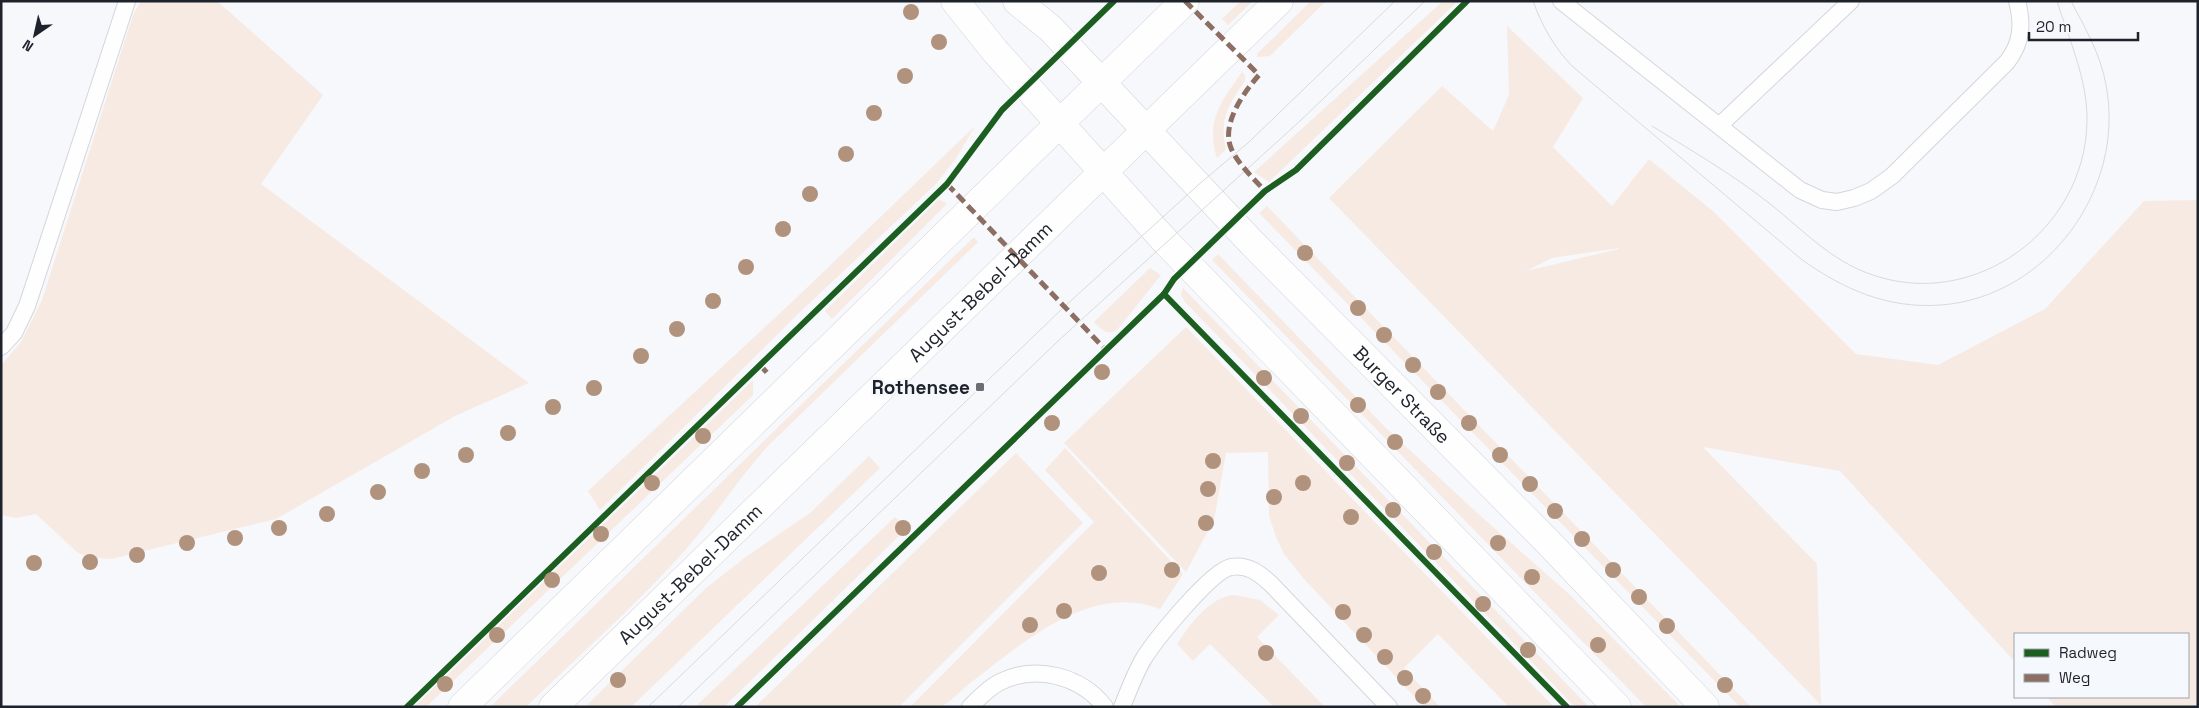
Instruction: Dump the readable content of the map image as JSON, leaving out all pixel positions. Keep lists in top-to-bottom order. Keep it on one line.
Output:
{"streets":{"main road":["August-Bebel-Damm","Burger Straße"]},"crossings":[["August-Bebel-Damm","Burger Straße"]],"places":{"transit":["Rothensee"]},"legend":["Radweg","Weg"],"scale_bar":"20 m","north":"bottom left"}
